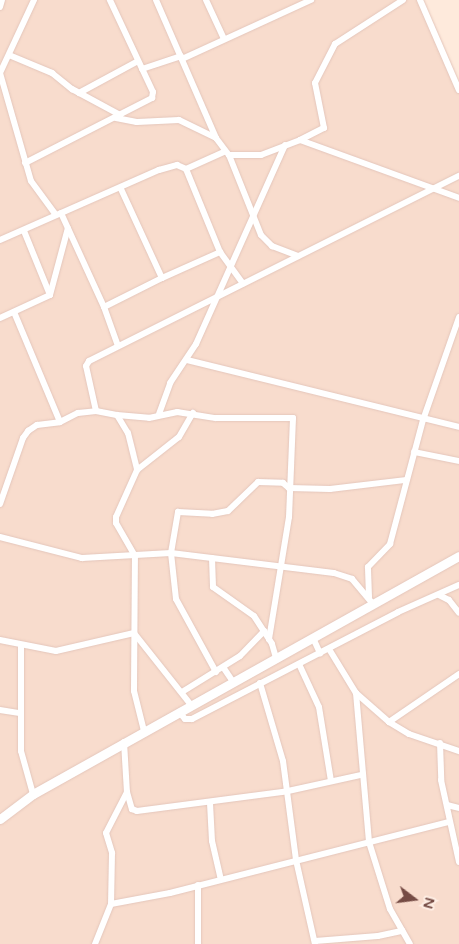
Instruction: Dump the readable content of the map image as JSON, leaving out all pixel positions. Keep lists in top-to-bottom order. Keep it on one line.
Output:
{"north":"right"}
